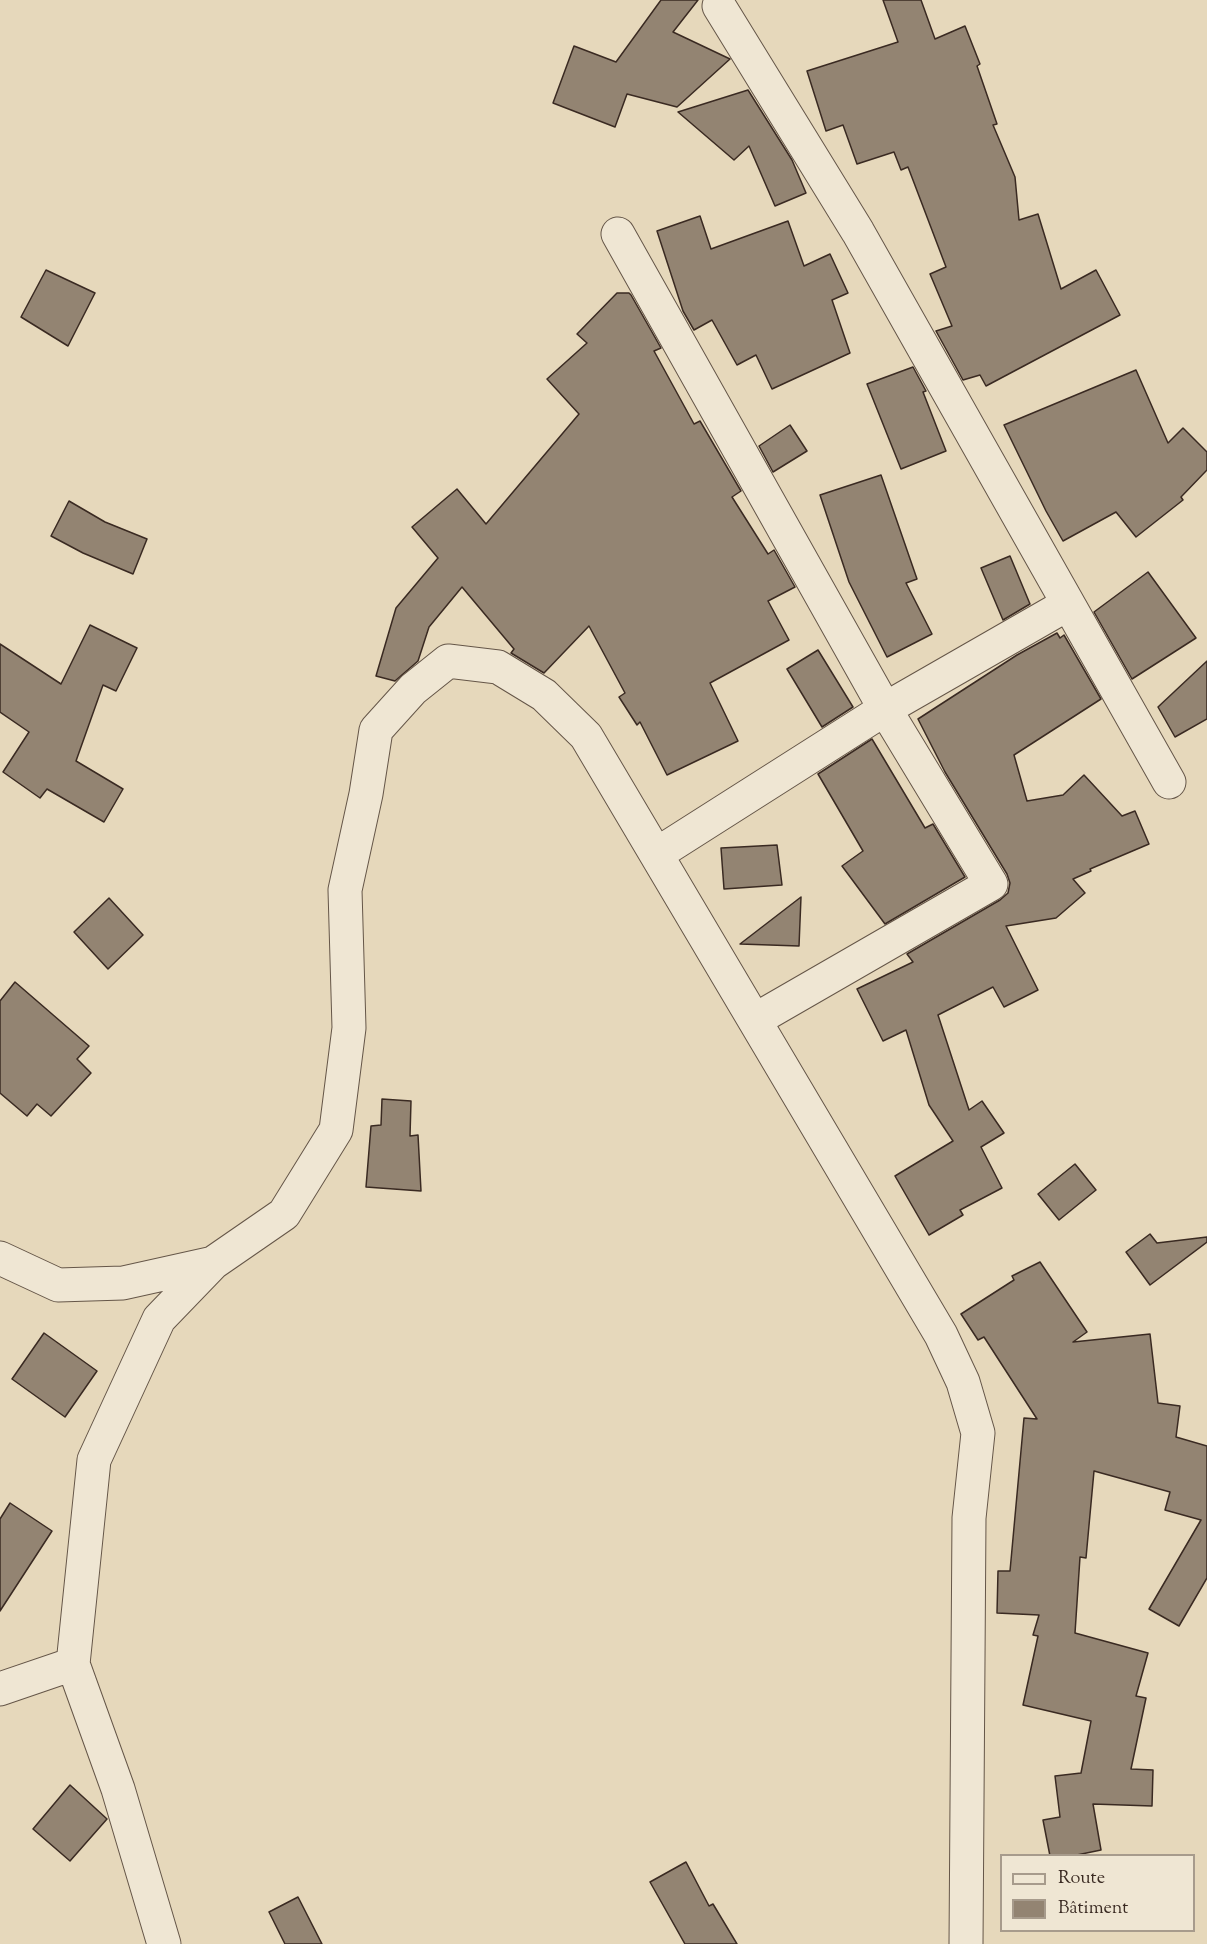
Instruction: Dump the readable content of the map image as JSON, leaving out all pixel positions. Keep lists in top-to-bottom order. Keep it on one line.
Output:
{"legend":["Route","Bâtiment"]}
